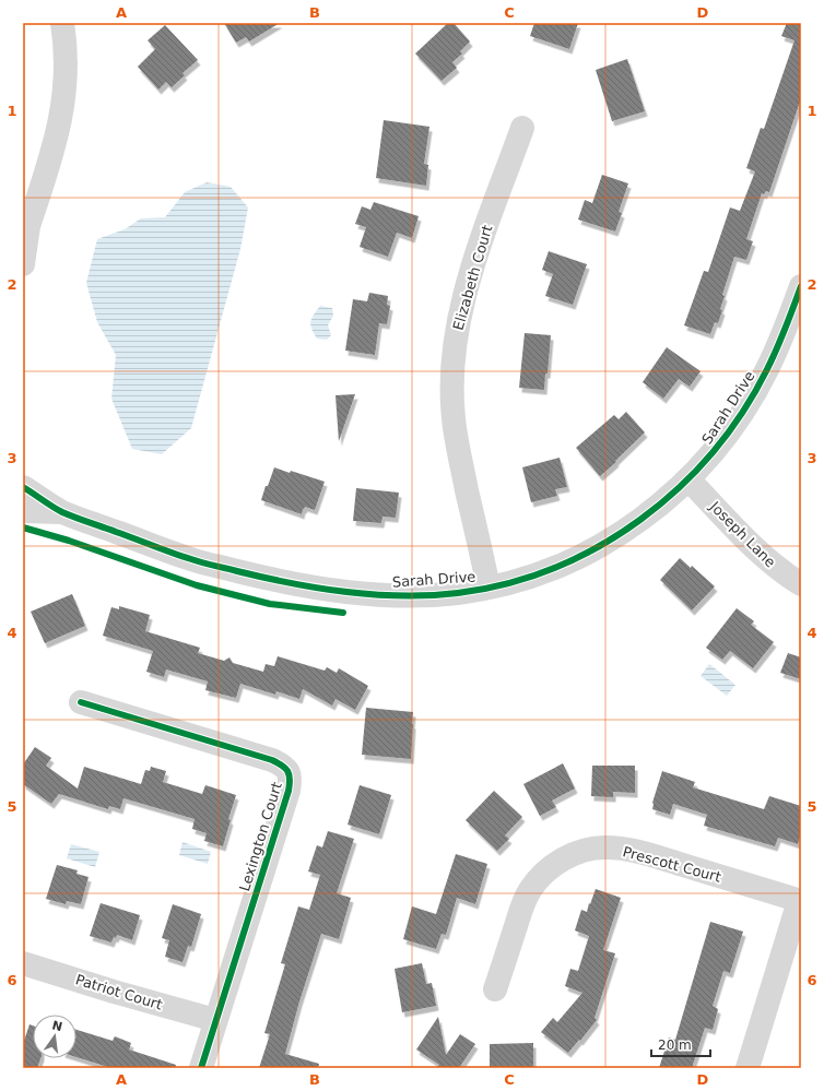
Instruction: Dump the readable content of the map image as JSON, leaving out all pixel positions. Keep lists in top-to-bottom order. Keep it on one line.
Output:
{"streets":{"street":["Elizabeth Court","Sarah Drive","Joseph Lane","Lexington Court","Prescott Court","Patriot Court"]},"crossings":[["Elizabeth Court","Sarah Drive"],["Sarah Drive","Joseph Lane"],["Lexington Court","Patriot Court"]],"scale_bar":"20 m","north":"top","grid":{"columns":["A","B","C","D"],"rows":["1","2","3","4","5","6"]}}
